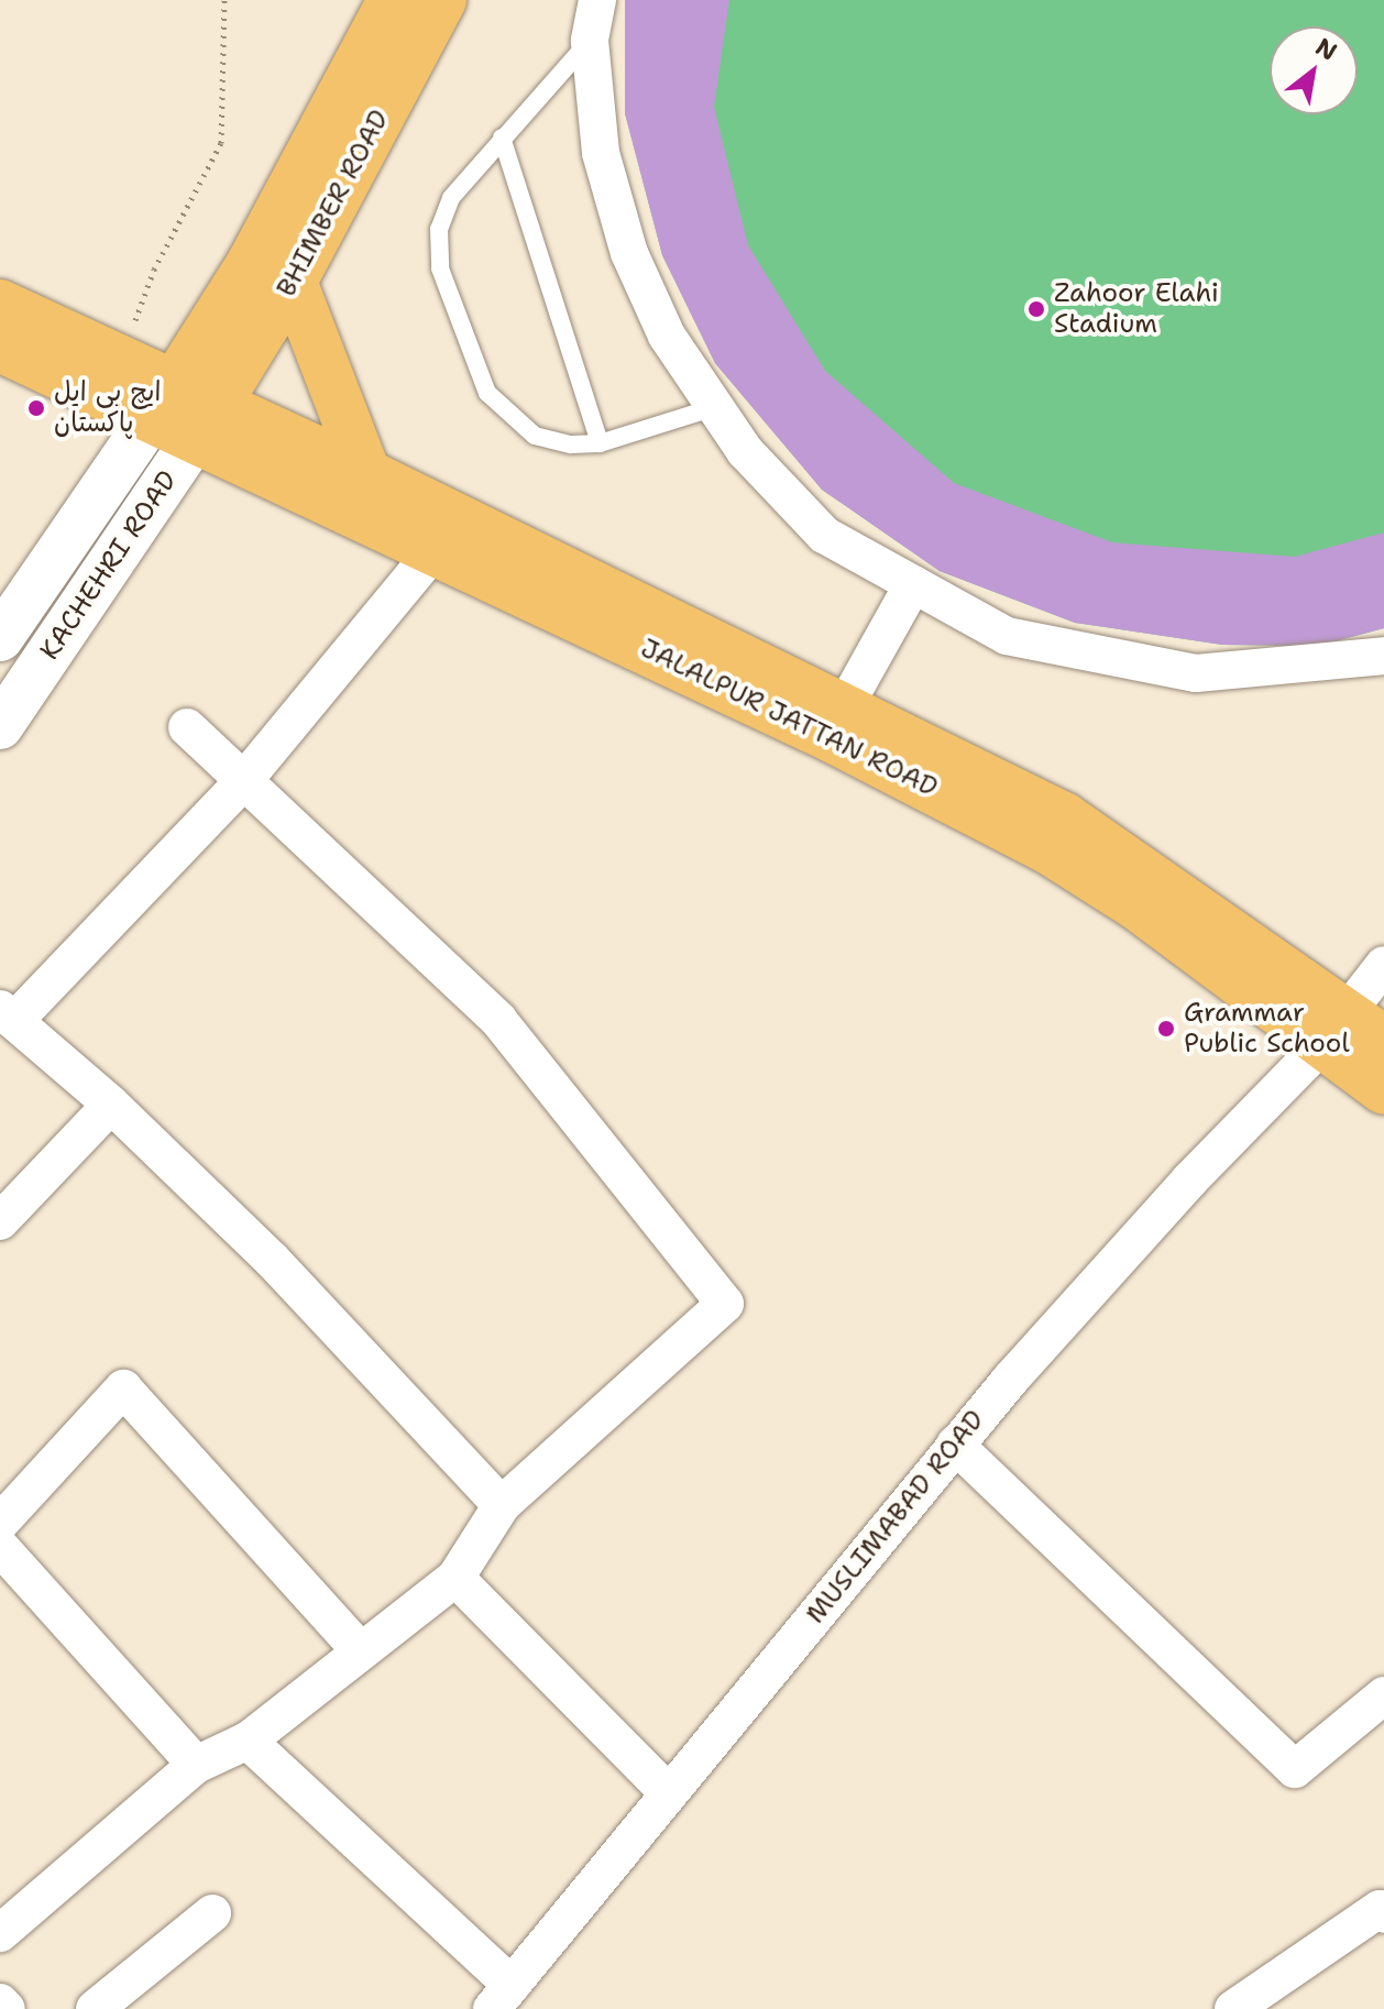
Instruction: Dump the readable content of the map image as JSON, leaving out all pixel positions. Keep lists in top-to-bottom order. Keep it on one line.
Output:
{"streets":{"main road":["BHIMBER ROAD","JALALPUR JATTAN ROAD"],"street":["KACHEHRI ROAD","MUSLIMABAD ROAD"]},"crossings":[["BHIMBER ROAD","KACHEHRI ROAD"],["BHIMBER ROAD","JALALPUR JATTAN ROAD"],["KACHEHRI ROAD","JALALPUR JATTAN ROAD"],["JALALPUR JATTAN ROAD","MUSLIMABAD ROAD"]],"places":["Zahoor Elahi Stadium","ایچ بی ایل پاکستان","Grammar Public School"],"north":"top right"}
